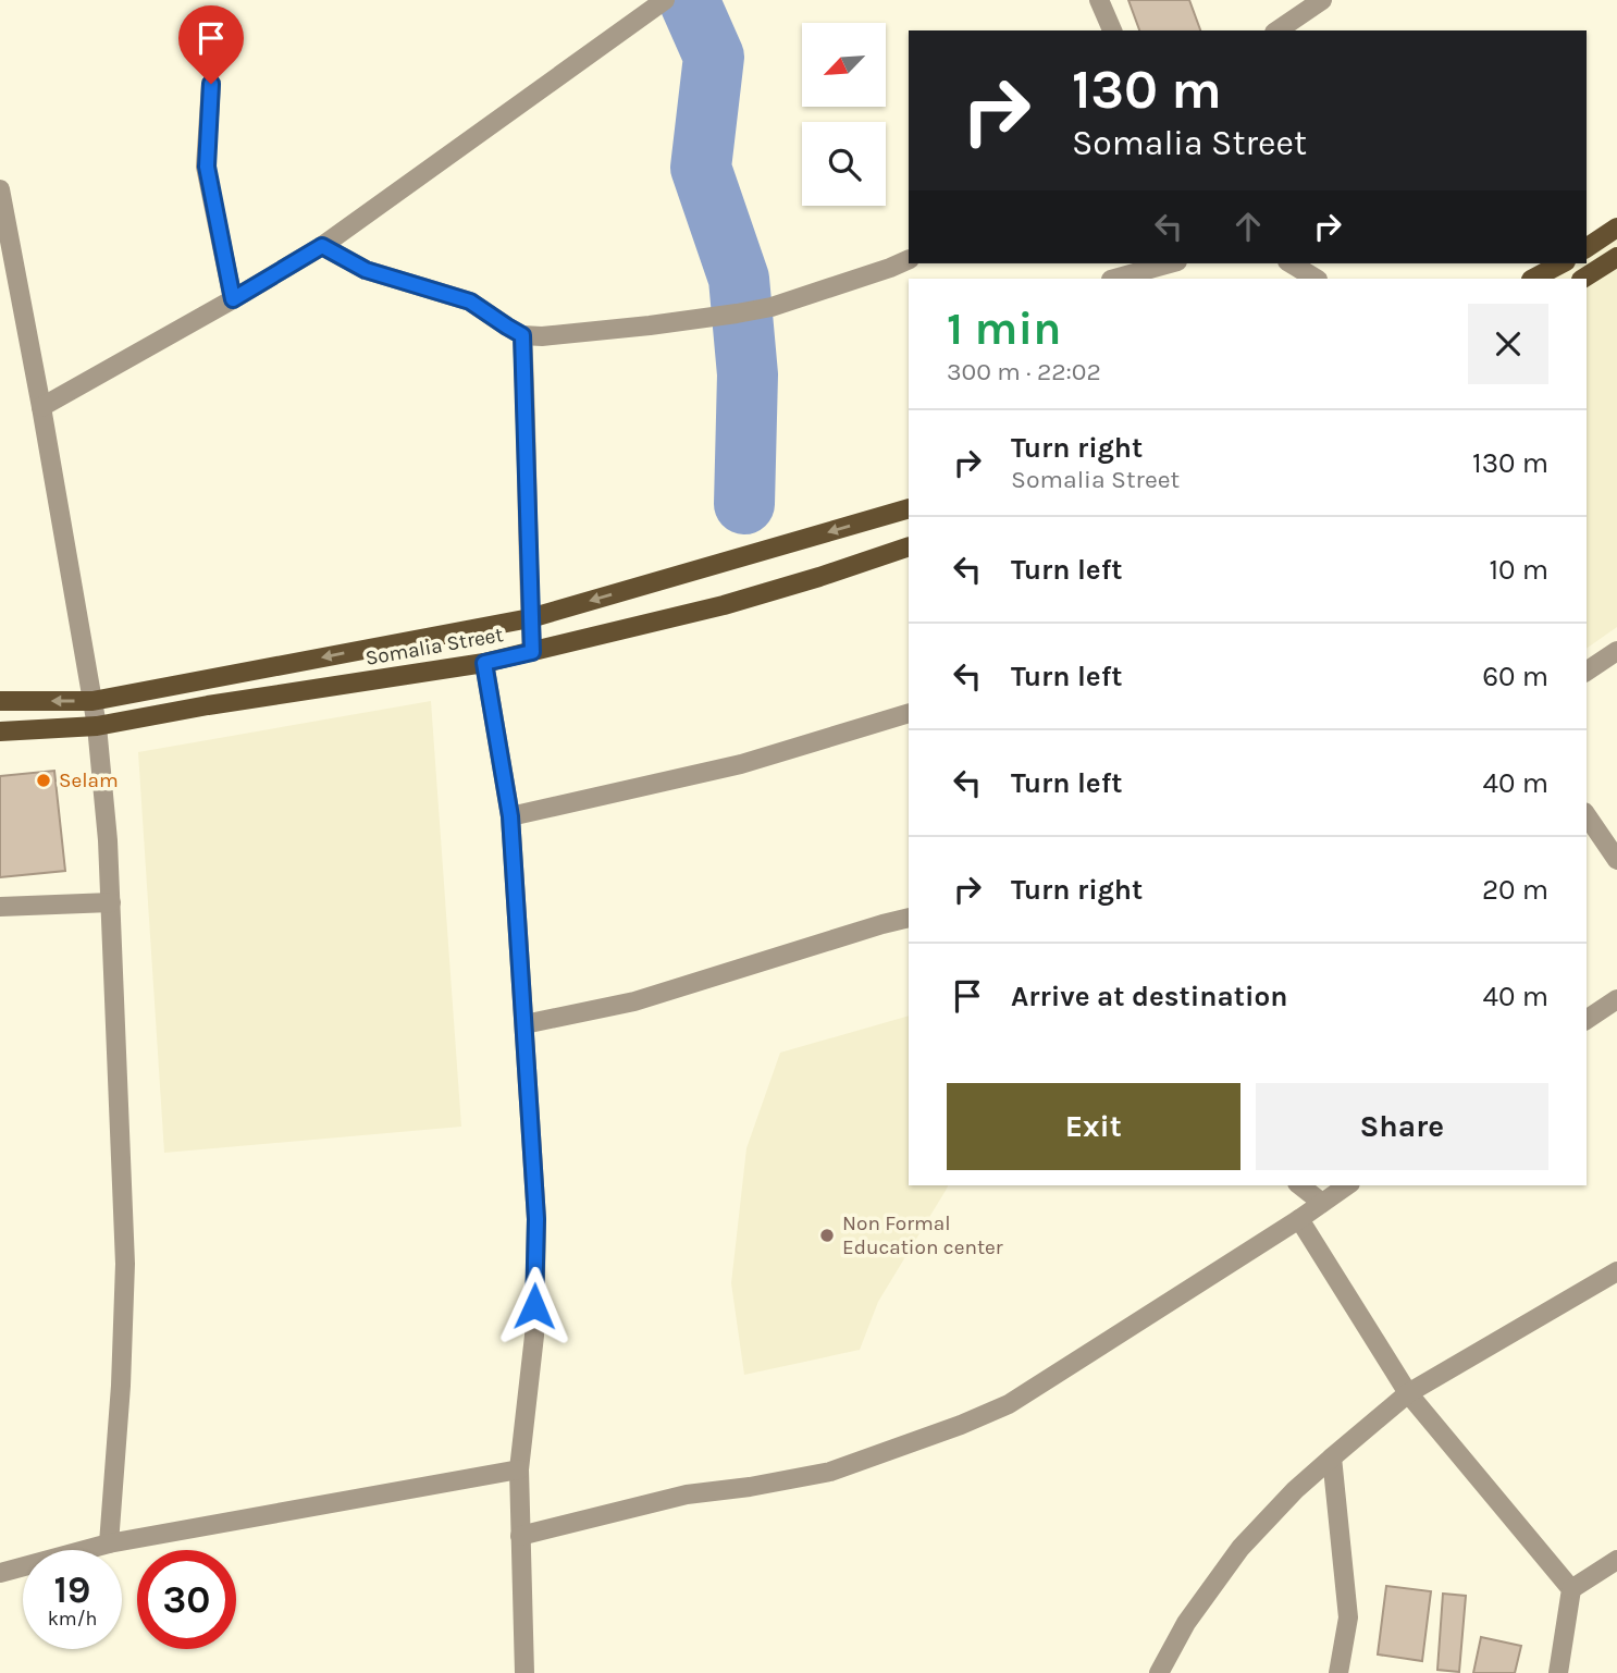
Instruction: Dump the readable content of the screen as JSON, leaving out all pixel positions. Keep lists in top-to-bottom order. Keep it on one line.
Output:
{"streets":{"main road":["Somalia Street"]},"places":["Selam","Non Formal Education center"],"north":"bottom left","page":{"turn":["130 m","Somalia Street"],"heading":["1 min","300 m · 22:02"],"list":[{"name":"Turn right","note":"Somalia Street","value":"130 m"},{"name":"Turn left","value":"10 m"},{"name":"Turn left","value":"60 m"},{"name":"Turn left","value":"40 m"},{"name":"Turn right","value":"20 m"},{"name":"Arrive at destination","value":"40 m"}],"buttons":["Exit","Share"],"speed":"19 km/h","limit":"30"}}
